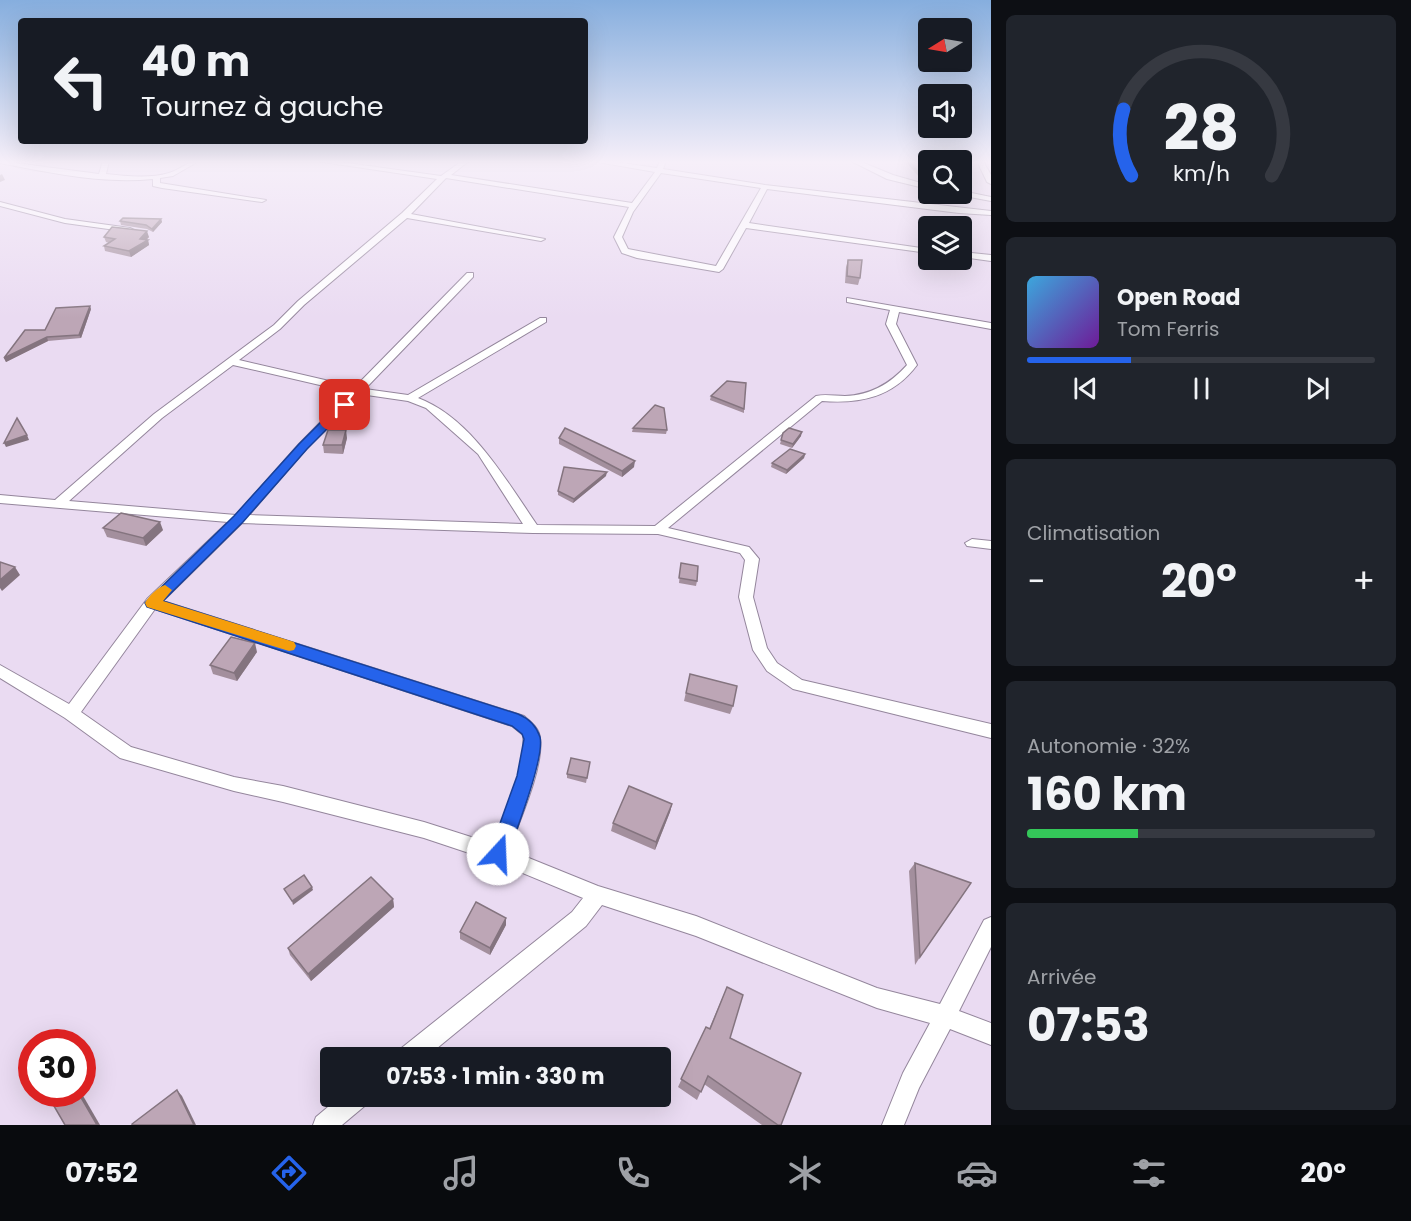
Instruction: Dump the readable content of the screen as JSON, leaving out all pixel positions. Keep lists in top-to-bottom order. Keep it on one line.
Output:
{"north":"left","page":{"turn":["40 m","Tournez à gauche"],"song":["Open Road","Tom Ferris"],"tile":["Climatisation",["Autonomie · 32%","160 km"],["Arrivée","07:53"]],"heat":["−","20°","+"],"limit":"30","trip":"07:53 · 1 min · 330 m","tabs":["07:52","20°"],"gauge":["28","km/h"]}}
